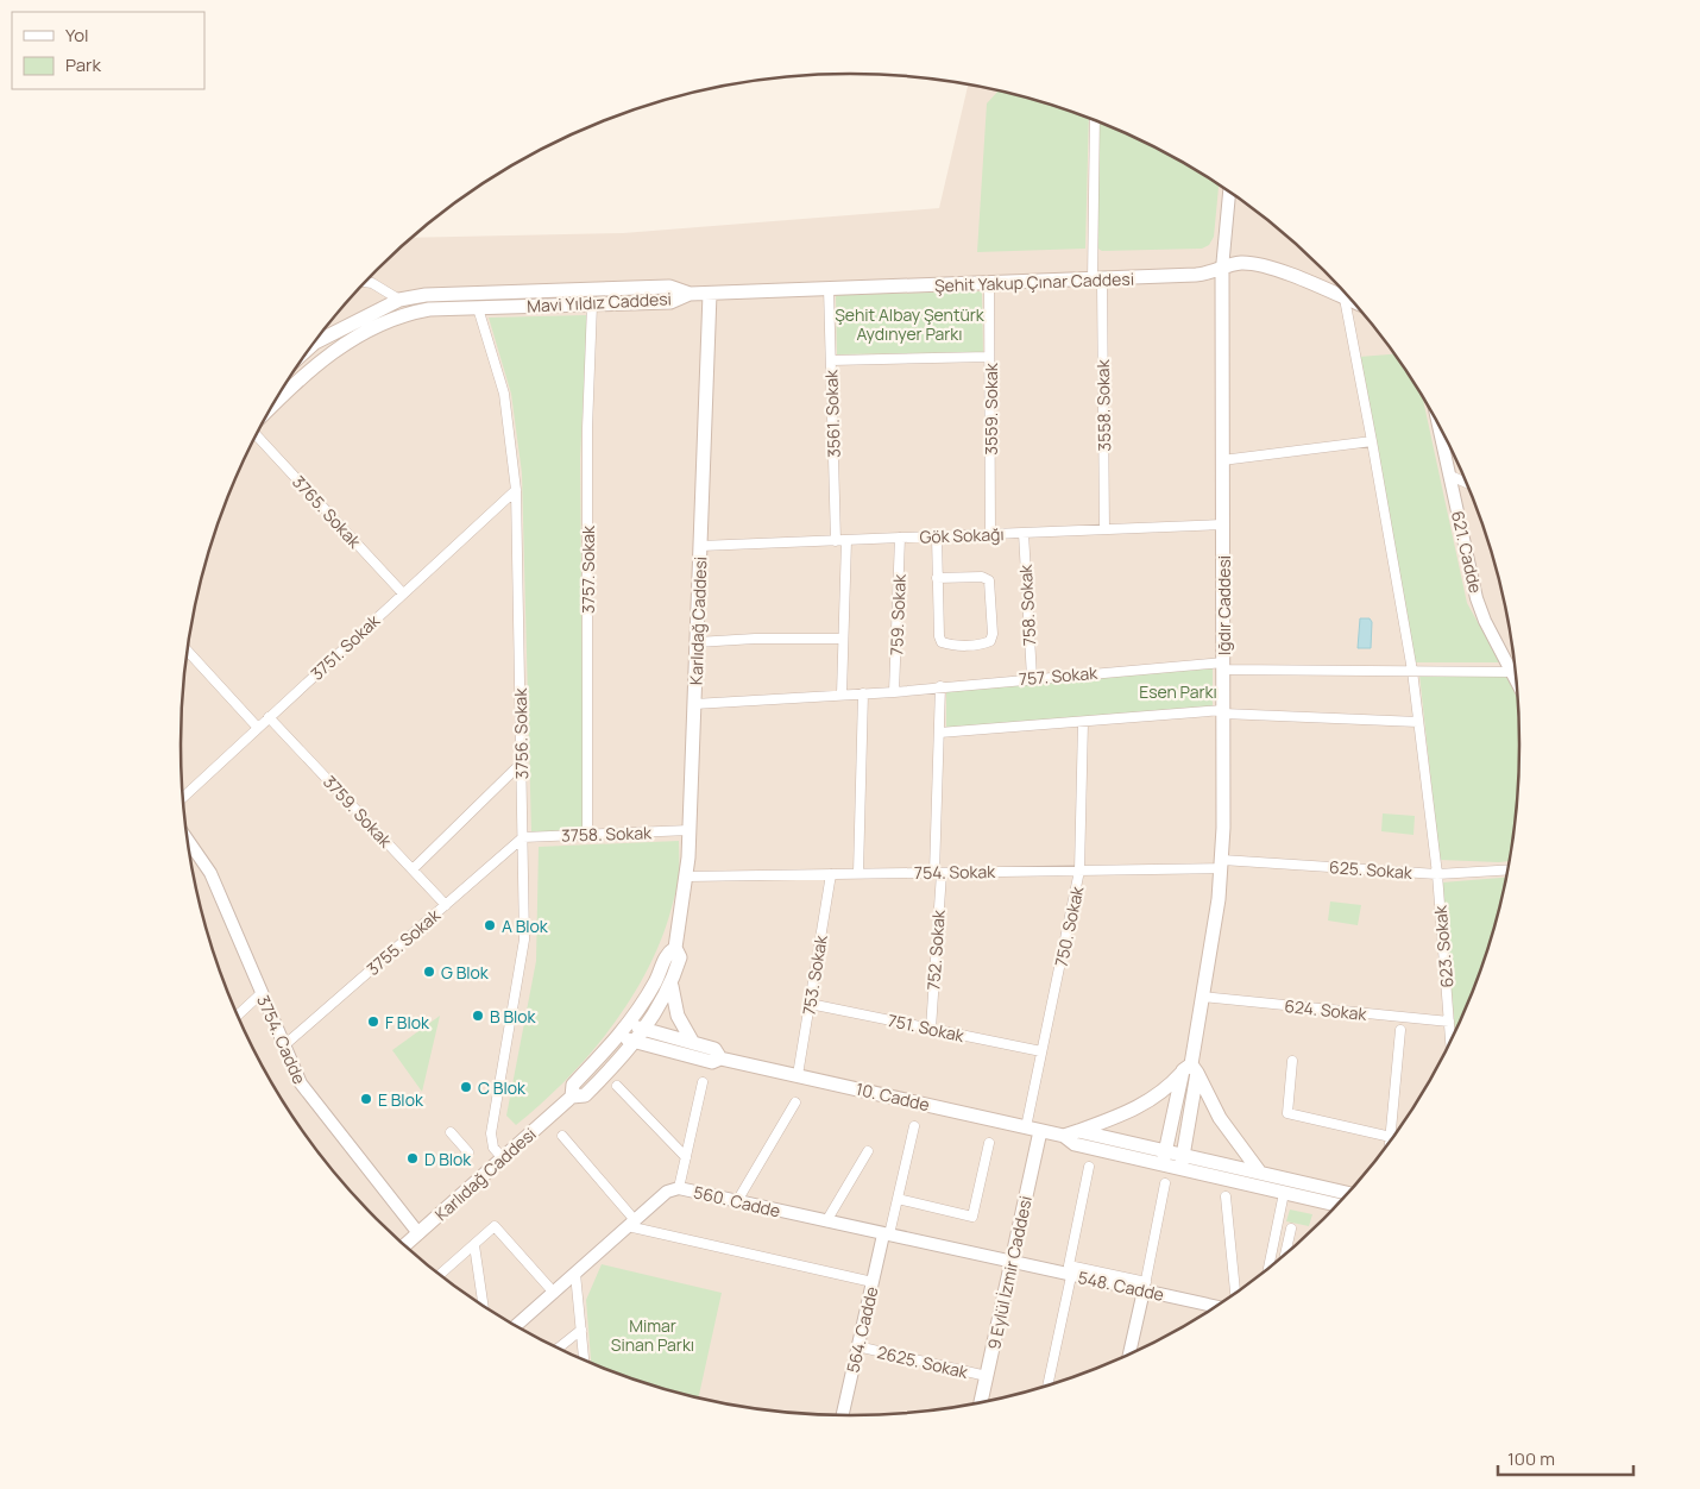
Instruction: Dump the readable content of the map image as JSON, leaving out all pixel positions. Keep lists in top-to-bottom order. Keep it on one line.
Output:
{"streets":{"main road":["Şehit Yakup Çınar Caddesi","Mavi Yıldız Caddesi","Iğdır Caddesi","Karlıdağ Caddesi","10. Cadde","9 Eylül İzmir Caddesi"],"street":["3558. Sokak","3559. Sokak","3561. Sokak","3765. Sokak","Gök Sokağı","621. Cadde","3757. Sokak","758. Sokak","759. Sokak","3751. Sokak","757. Sokak","3756. Sokak","3759. Sokak","3758. Sokak","625. Sokak","754. Sokak","750. Sokak","3755. Sokak","623. Sokak","752. Sokak","753. Sokak","624. Sokak","751. Sokak","3754. Cadde","560. Cadde","548. Cadde","564. Cadde","2625. Sokak"]},"crossings":[["Şehit Yakup Çınar Caddesi","Mavi Yıldız Caddesi"],["Şehit Yakup Çınar Caddesi","3558. Sokak"],["Şehit Yakup Çınar Caddesi","3559. Sokak"],["Şehit Yakup Çınar Caddesi","3561. Sokak"],["Şehit Yakup Çınar Caddesi","Iğdır Caddesi"],["Şehit Yakup Çınar Caddesi","Karlıdağ Caddesi"],["Şehit Yakup Çınar Caddesi","623. Sokak"],["Mavi Yıldız Caddesi","3757. Sokak"],["Mavi Yıldız Caddesi","3756. Sokak"],["3558. Sokak","Gök Sokağı"],["3559. Sokak","Gök Sokağı"],["3561. Sokak","Gök Sokağı"],["3765. Sokak","3751. Sokak"],["Gök Sokağı","758. Sokak"],["Gök Sokağı","Iğdır Caddesi"],["Gök Sokağı","759. Sokak"],["Gök Sokağı","Karlıdağ Caddesi"],["621. Cadde","757. Sokak"],["3757. Sokak","3758. Sokak"],["758. Sokak","757. Sokak"],["Iğdır Caddesi","757. Sokak"],["Iğdır Caddesi","625. Sokak"],["Iğdır Caddesi","754. Sokak"],["Iğdır Caddesi","624. Sokak"],["Iğdır Caddesi","10. Cadde"],["759. Sokak","757. Sokak"],["Karlıdağ Caddesi","757. Sokak"],["Karlıdağ Caddesi","3756. Sokak"],["Karlıdağ Caddesi","3758. Sokak"],["Karlıdağ Caddesi","754. Sokak"],["Karlıdağ Caddesi","3754. Cadde"],["Karlıdağ Caddesi","10. Cadde"],["3751. Sokak","3756. Sokak"],["3751. Sokak","3759. Sokak"],["757. Sokak","623. Sokak"],["757. Sokak","752. Sokak"],["3756. Sokak","3758. Sokak"],["3756. Sokak","3755. Sokak"],["3759. Sokak","3755. Sokak"],["3758. Sokak","3755. Sokak"],["625. Sokak","754. Sokak"],["625. Sokak","623. Sokak"],["754. Sokak","750. Sokak"],["754. Sokak","752. Sokak"],["754. Sokak","753. Sokak"],["750. Sokak","751. Sokak"],["750. Sokak","10. Cadde"],["3755. Sokak","3754. Cadde"],["623. Sokak","624. Sokak"],["752. Sokak","751. Sokak"],["753. Sokak","751. Sokak"],["753. Sokak","10. Cadde"],["10. Cadde","9 Eylül İzmir Caddesi"],["560. Cadde","9 Eylül İzmir Caddesi"],["560. Cadde","548. Cadde"],["560. Cadde","564. Cadde"],["9 Eylül İzmir Caddesi","548. Cadde"],["9 Eylül İzmir Caddesi","2625. Sokak"],["564. Cadde","2625. Sokak"]],"parks":["Şehit Albay Şentürk Aydınyer Parkı","Esen Parkı","Mimar Sinan Parkı"],"places":["A Blok","G Blok","B Blok","F Blok","C Blok","E Blok","D Blok"],"legend":["Yol","Park"],"scale_bar":"100 m"}
